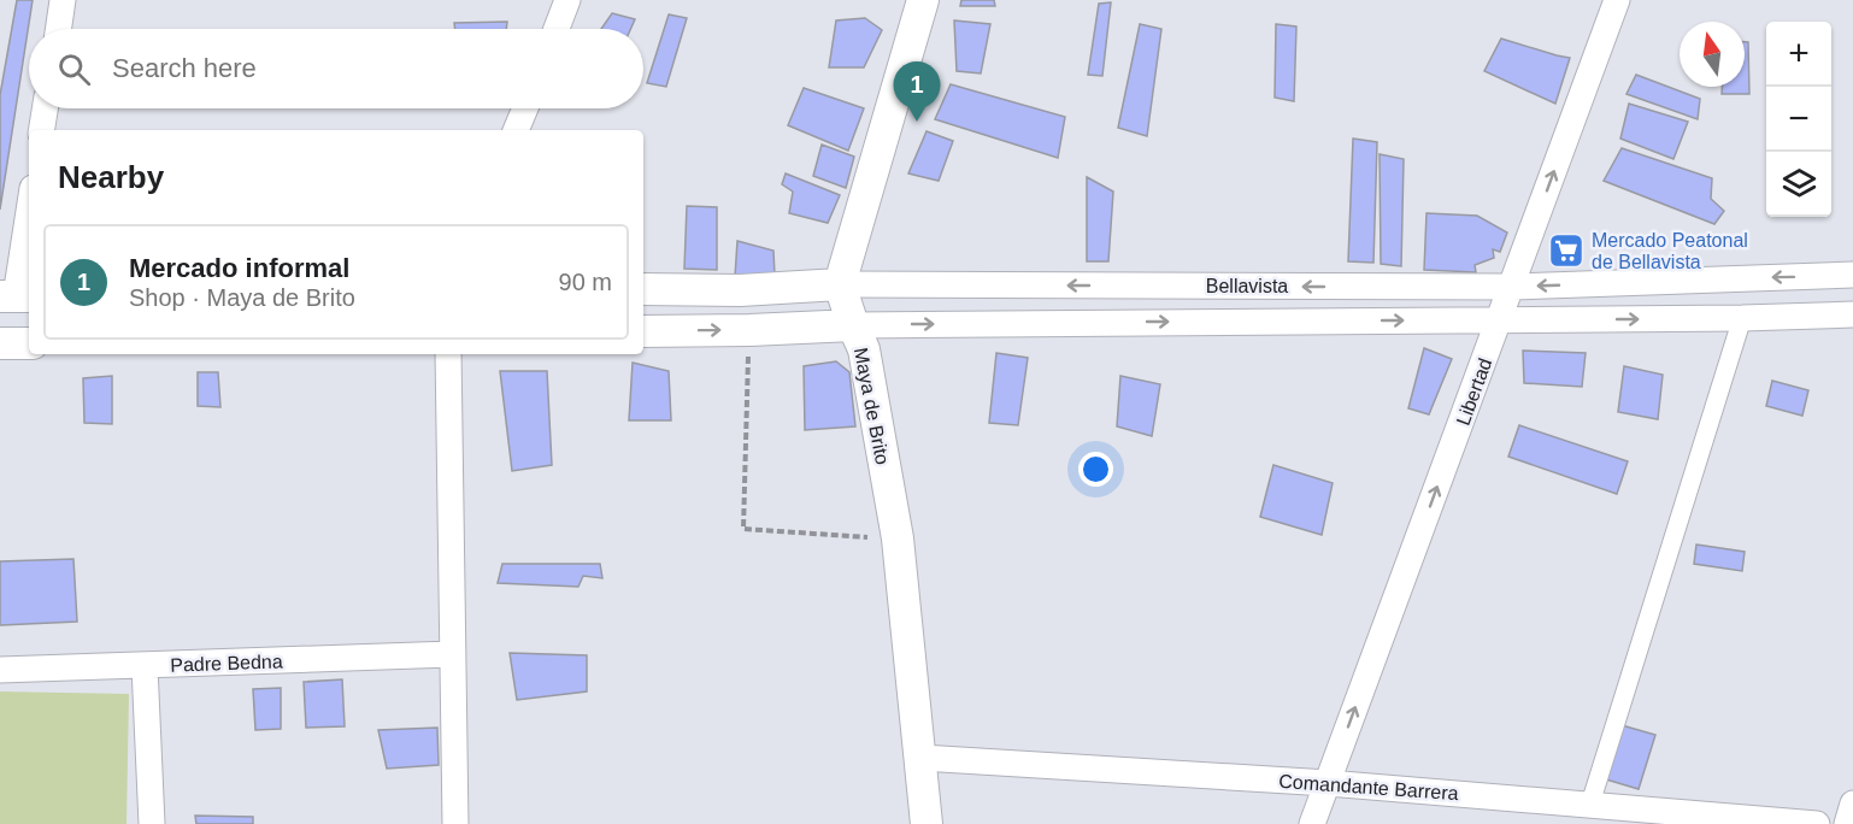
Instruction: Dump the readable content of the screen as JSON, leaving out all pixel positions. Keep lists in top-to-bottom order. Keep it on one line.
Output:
{"streets":{"street":["Bellavista","Libertad","Maya de Brito","Padre Bedna","Comandante Barrera"]},"crossings":[["Bellavista","Libertad"],["Bellavista","Maya de Brito"],["Libertad","Comandante Barrera"],["Maya de Brito","Comandante Barrera"]],"one_way":["Libertad"],"places":{"supermarket":["Mercado Peatonal de Bellavista"]},"north":"top","page":{"map_buttons":["+","−"],"search":"Search here","pins":"1","heading":"Nearby","list":[{"mark":"1","name":"Mercado informal","note":"Shop · Maya de Brito","value":"90 m"}]}}
